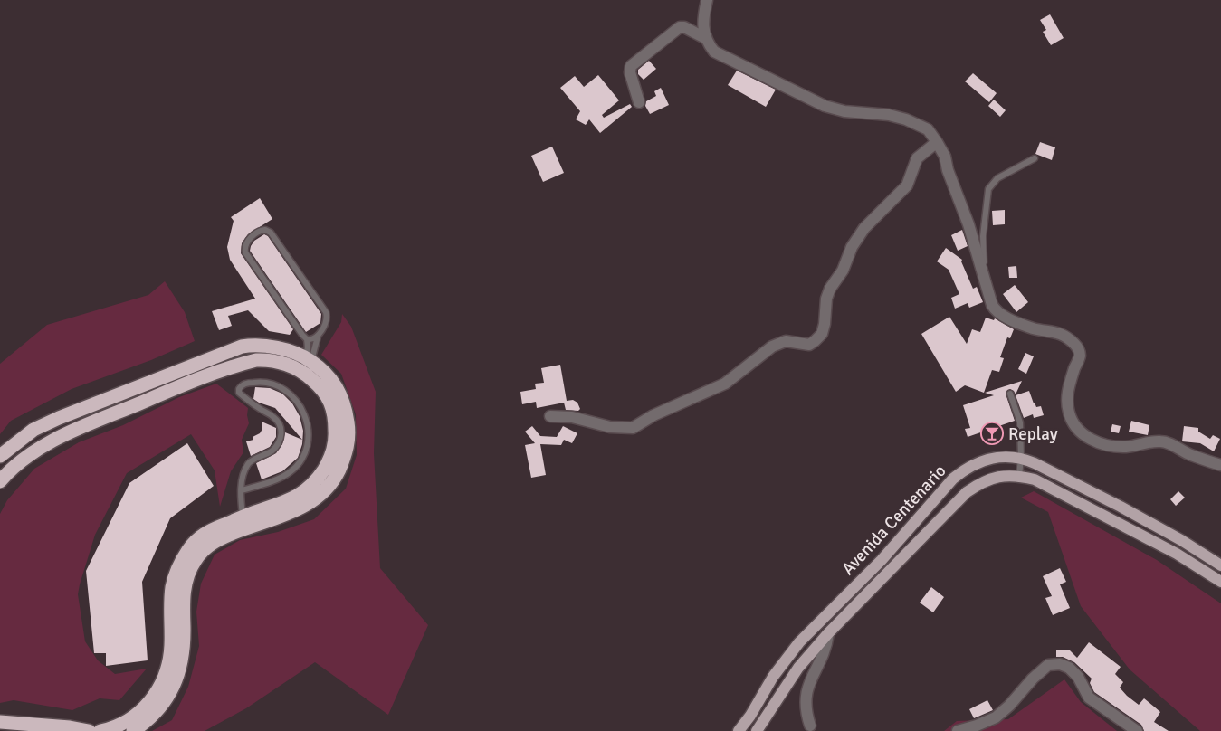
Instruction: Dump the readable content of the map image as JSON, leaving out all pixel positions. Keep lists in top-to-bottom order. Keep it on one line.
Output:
{"streets":{"main road":["Avenida Centenario"]},"places":{"bar":["Replay"]}}
